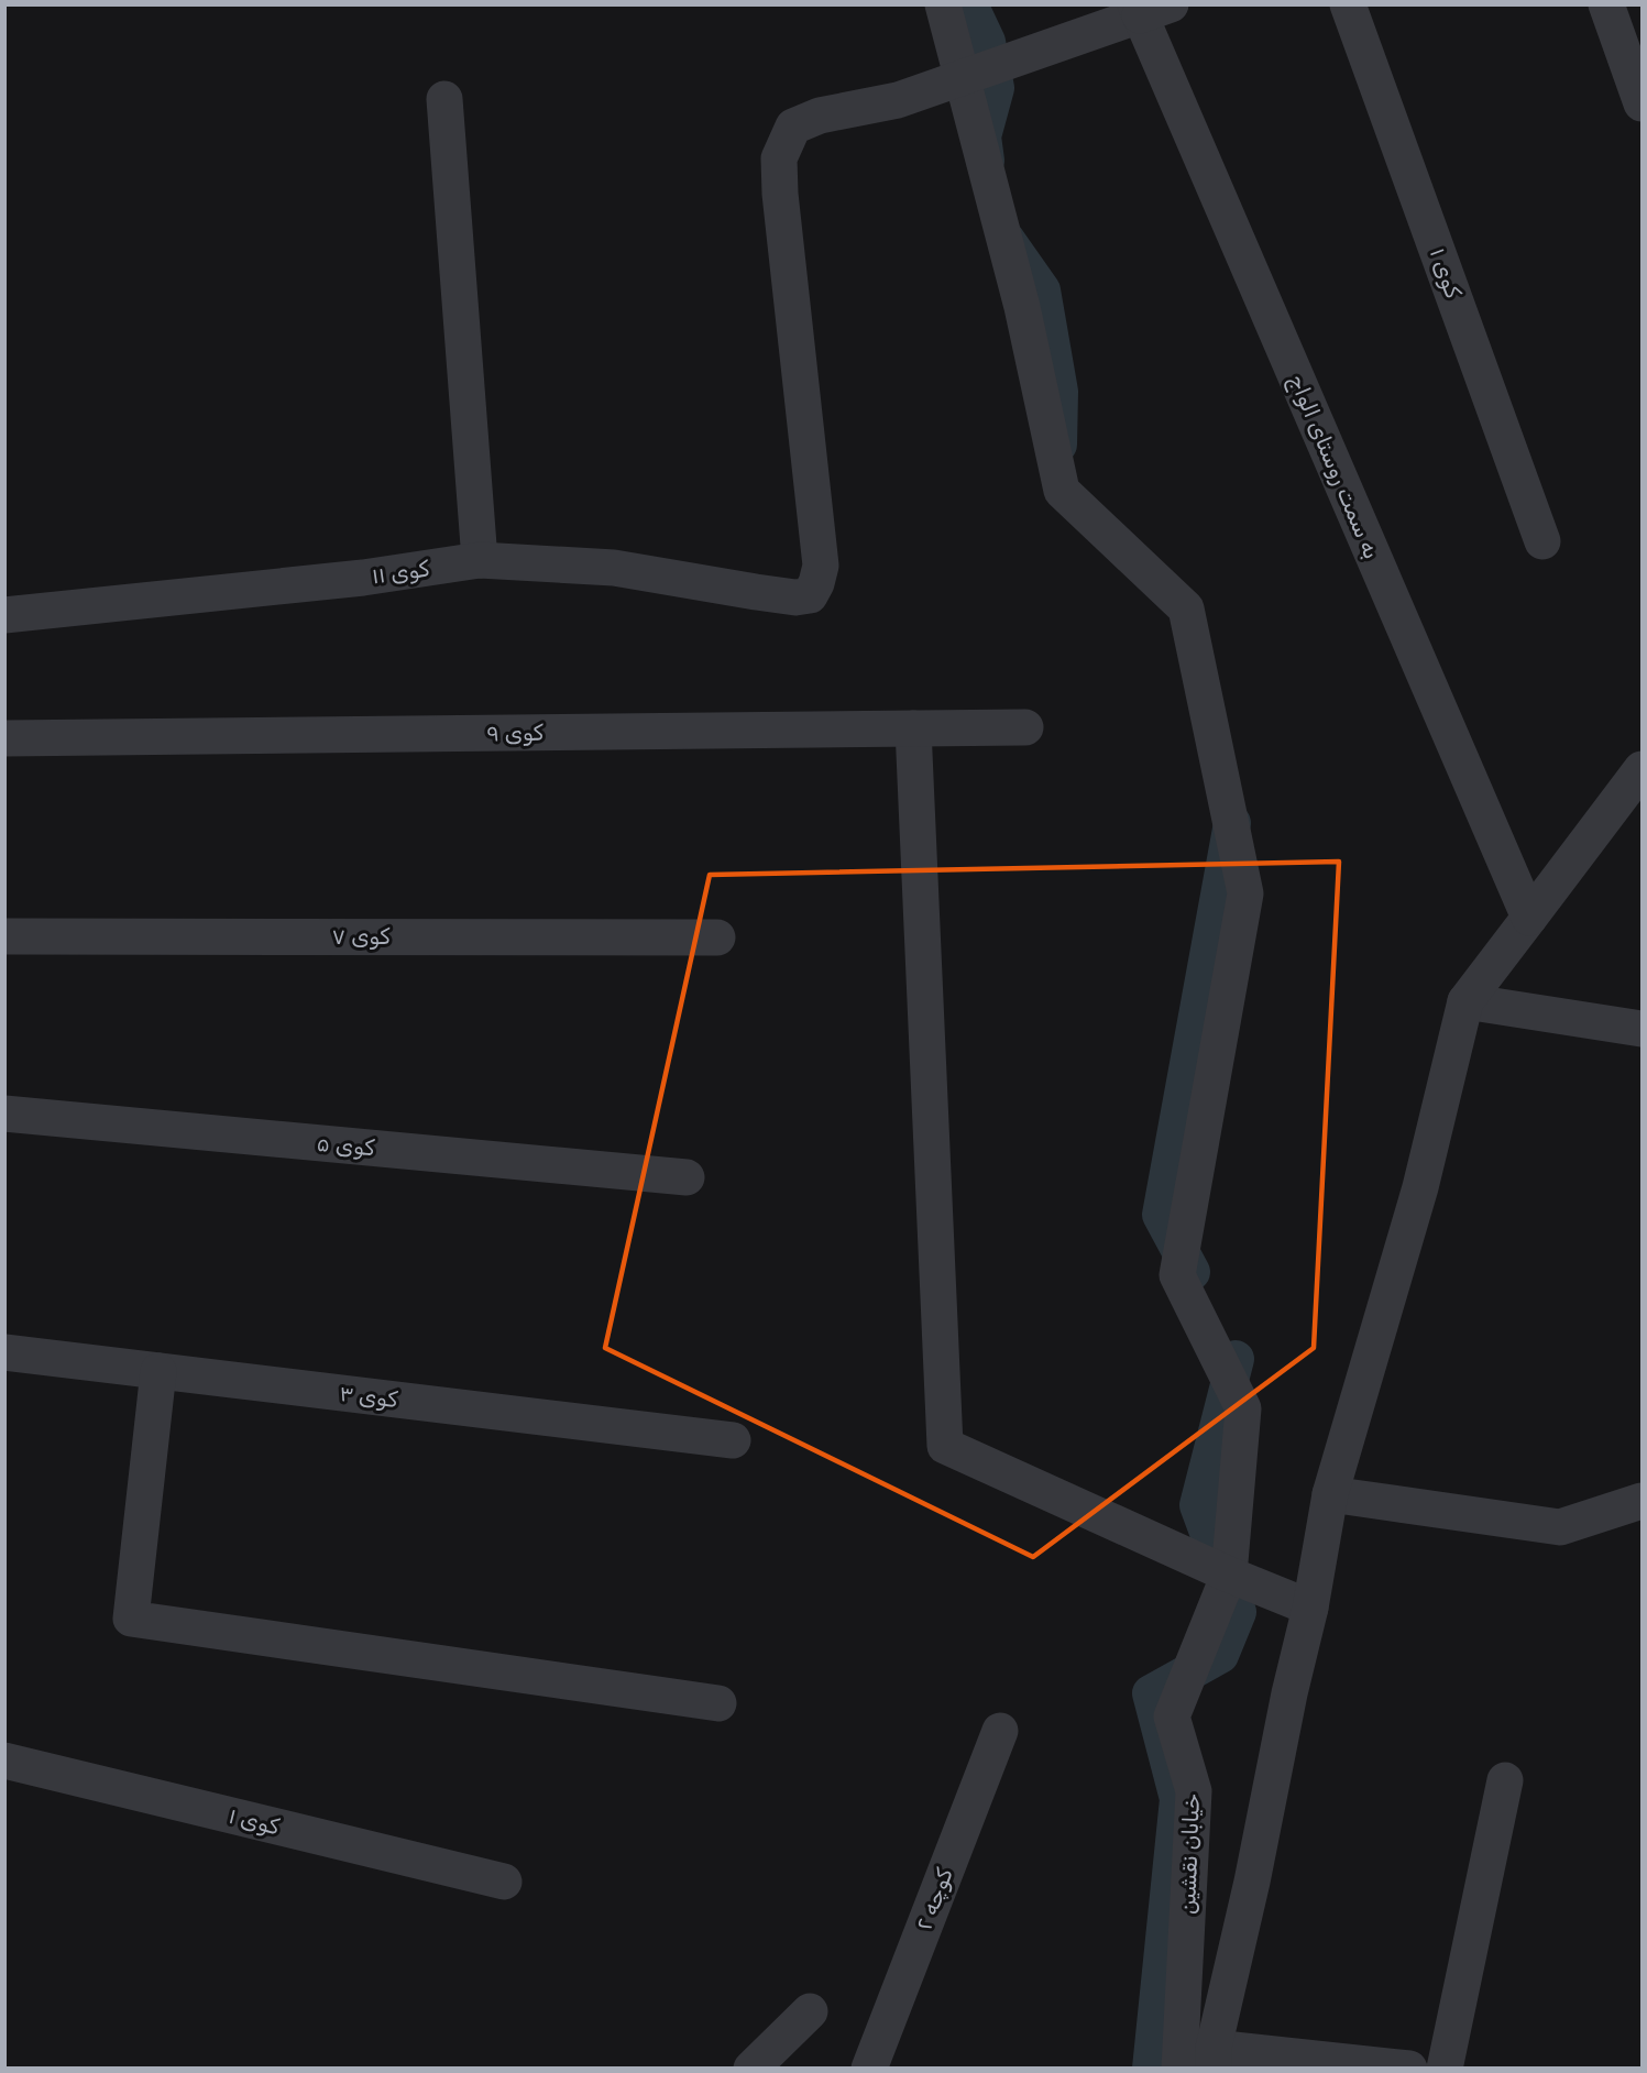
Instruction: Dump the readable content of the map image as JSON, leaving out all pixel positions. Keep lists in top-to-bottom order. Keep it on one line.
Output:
{"streets":{"street":["کوی ۱","به سمت روستای الواج","کوی ۱۱","کوی ۹","کوی ۷","کوی ۵","کوی ۳","خیابان نقشین","کوچه ۲"]},"crossings":[["کوی ۱۱","خیابان نقشین"]]}
